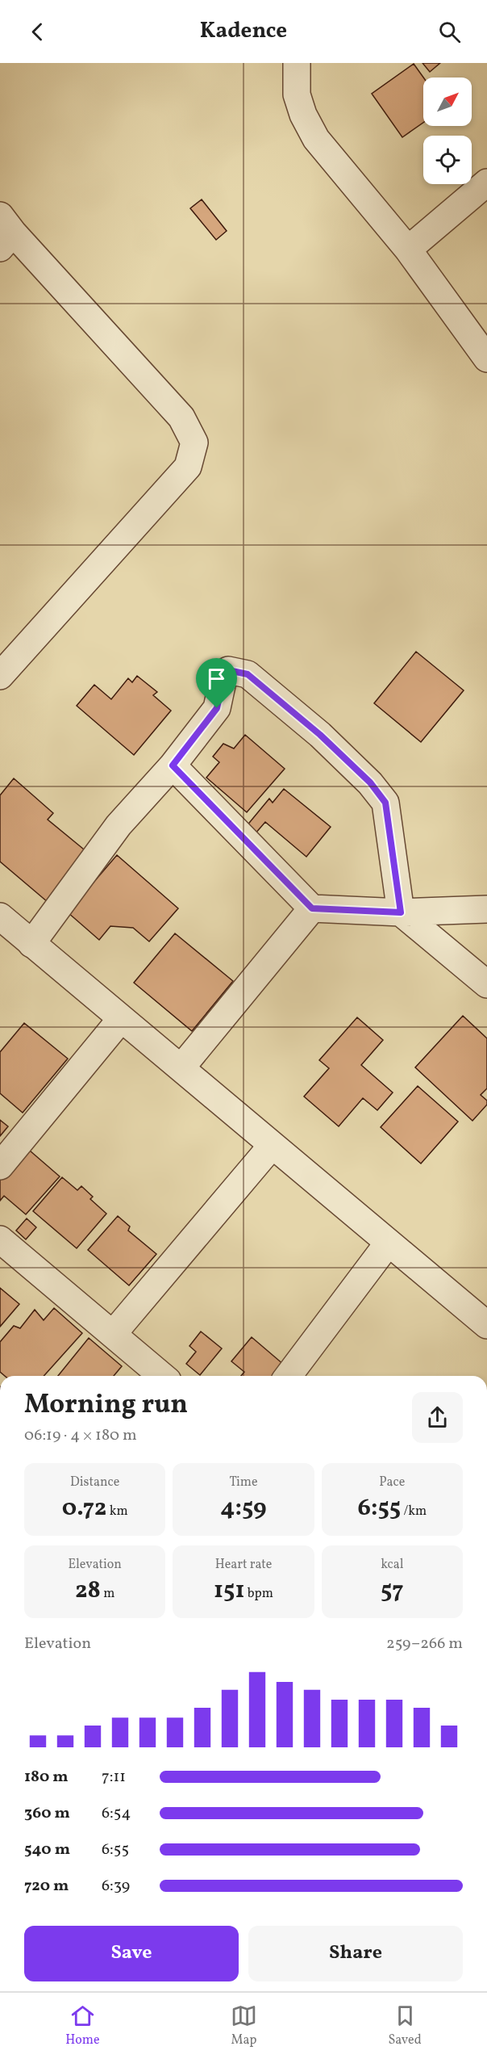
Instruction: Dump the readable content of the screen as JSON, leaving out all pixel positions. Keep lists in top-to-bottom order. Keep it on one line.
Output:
{"north":"top right","page":{"header":"Kadence","heading":["Morning run","06:19 · 4 × 180 m"],"stats":[["Distance","0.72 km"],["Time","4:59"],["Pace","6:55 /km"],["Elevation","28 m"],["Heart rate","151 bpm"],["kcal","57"]],"chart":["Elevation","259–266 m"],"list":[{"name":"180 m","note":"7:11"},{"name":"360 m","note":"6:54"},{"name":"540 m","note":"6:55"},{"name":"720 m","note":"6:39"}],"buttons":["Save","Share"],"tabs":["Home","Map","Saved"]}}
